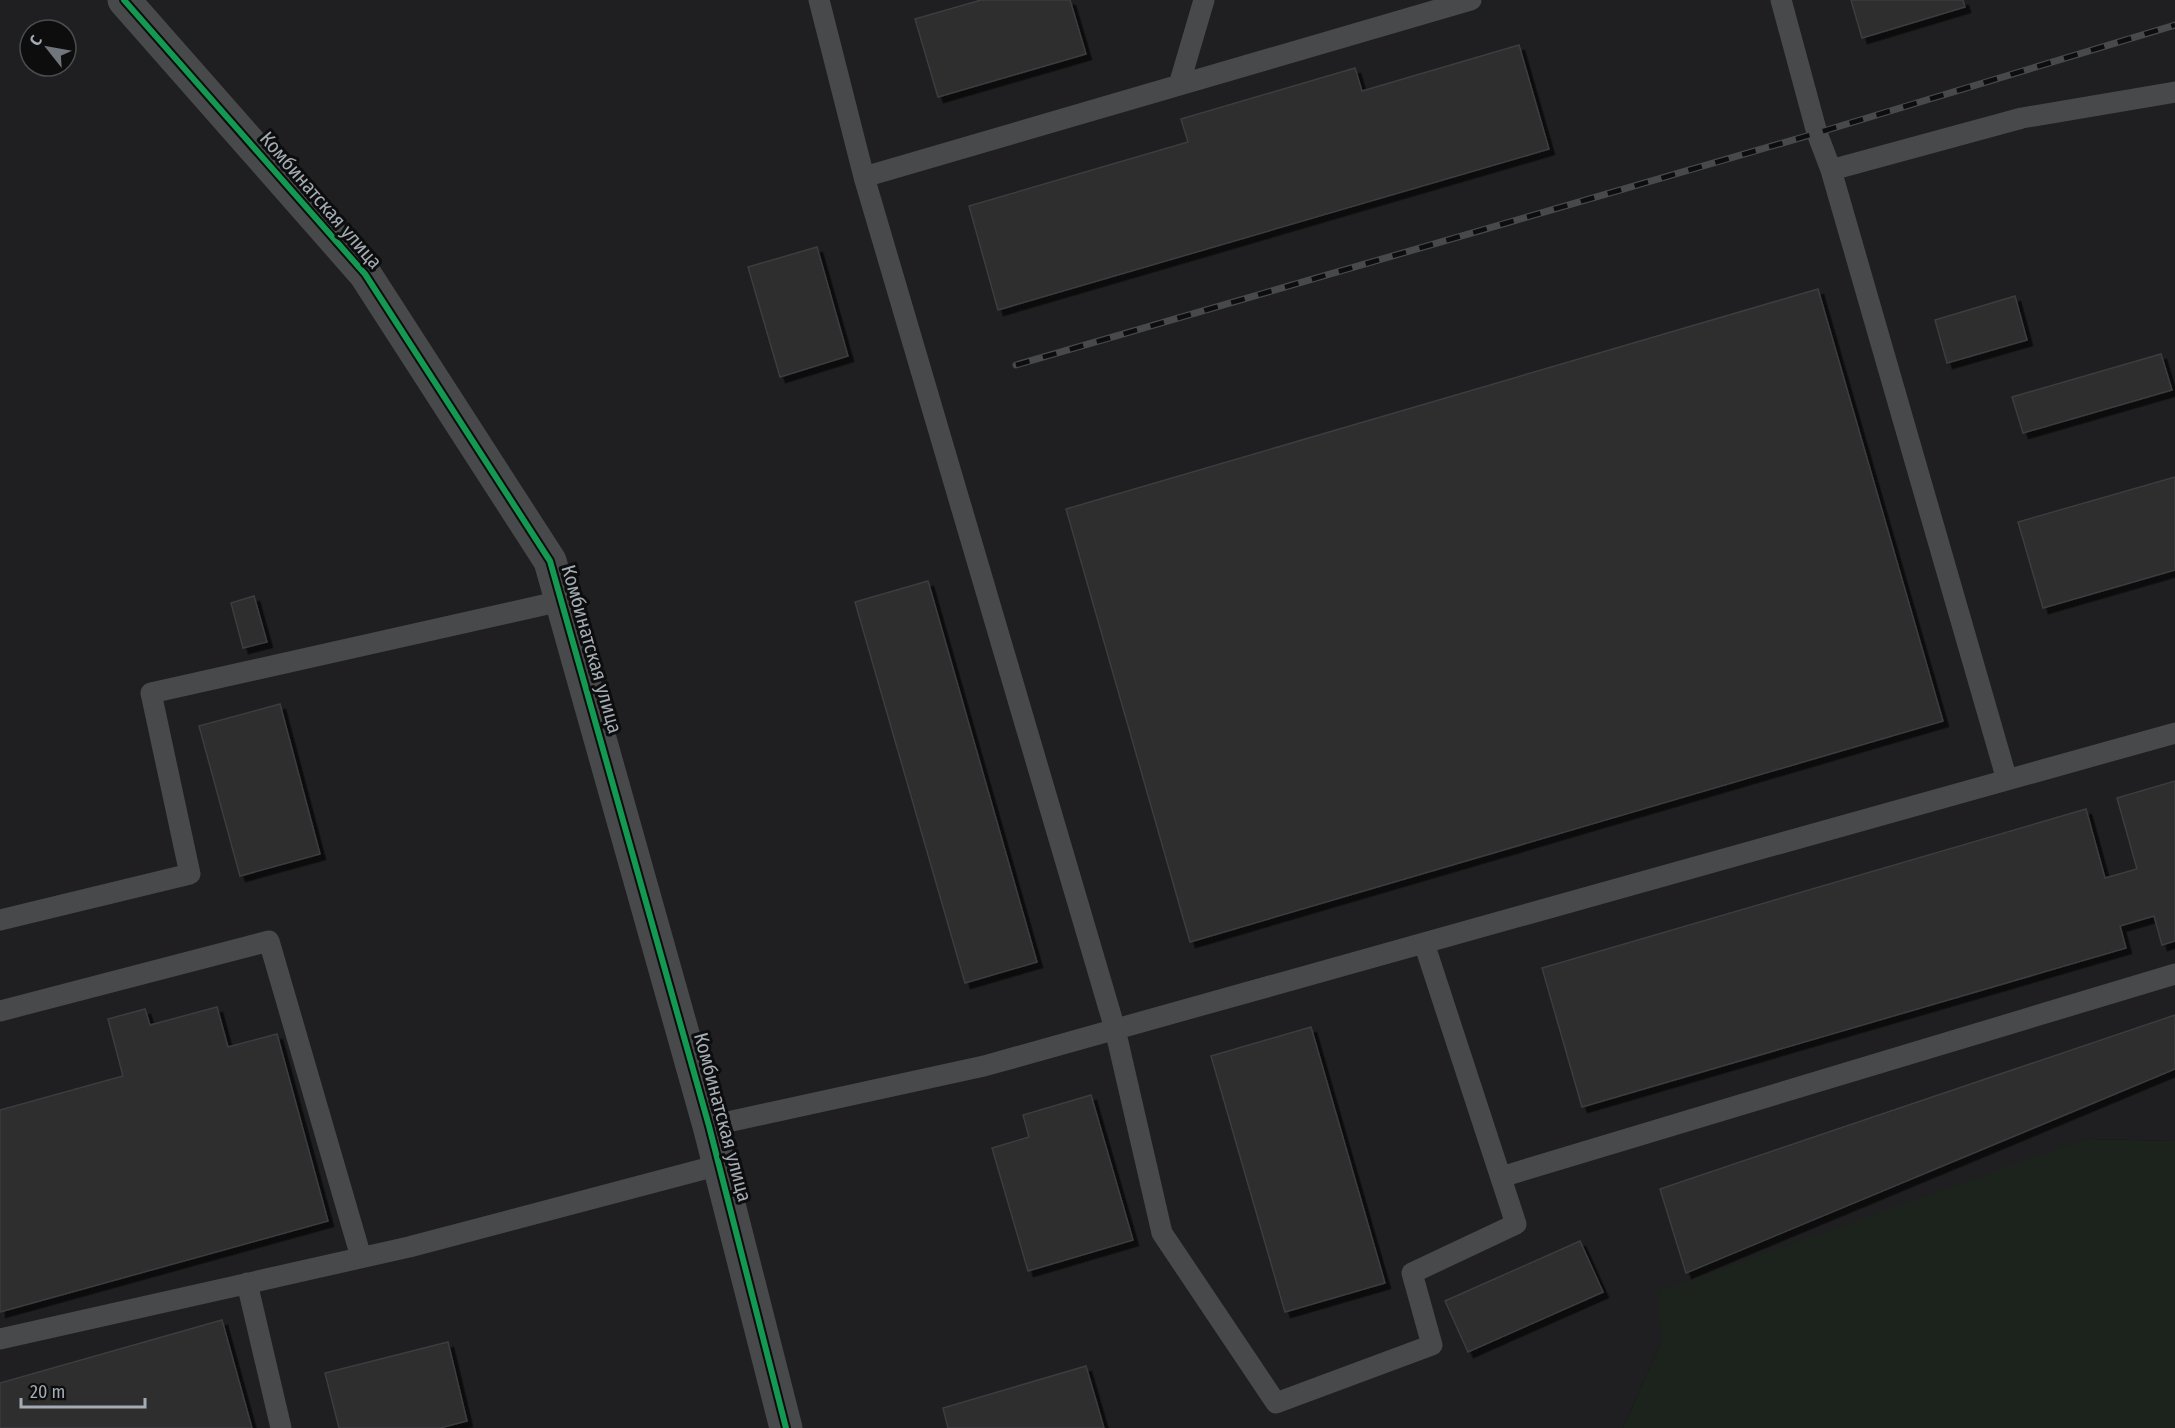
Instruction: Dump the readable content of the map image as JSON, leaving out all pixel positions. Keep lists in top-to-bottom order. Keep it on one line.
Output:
{"streets":{"street":["Комбинатская улица"]},"scale_bar":"20 m","north":"top left"}
